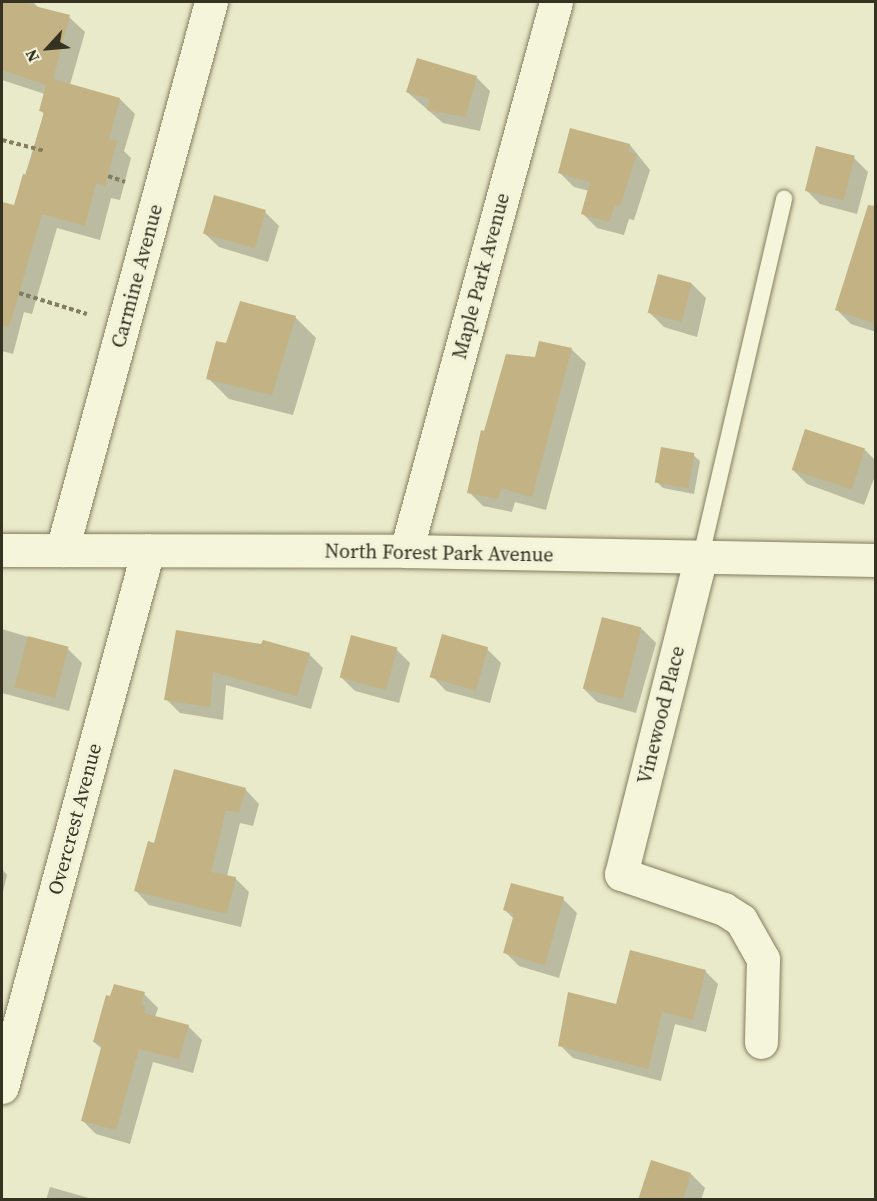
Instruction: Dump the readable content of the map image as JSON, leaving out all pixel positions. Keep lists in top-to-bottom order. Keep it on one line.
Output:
{"streets":{"street":["Carmine Avenue","Maple Park Avenue","North Forest Park Avenue","Vinewood Place","Overcrest Avenue"]},"crossings":[["Carmine Avenue","North Forest Park Avenue"],["Maple Park Avenue","North Forest Park Avenue"],["North Forest Park Avenue","Vinewood Place"],["North Forest Park Avenue","Overcrest Avenue"]],"north":"bottom left"}
